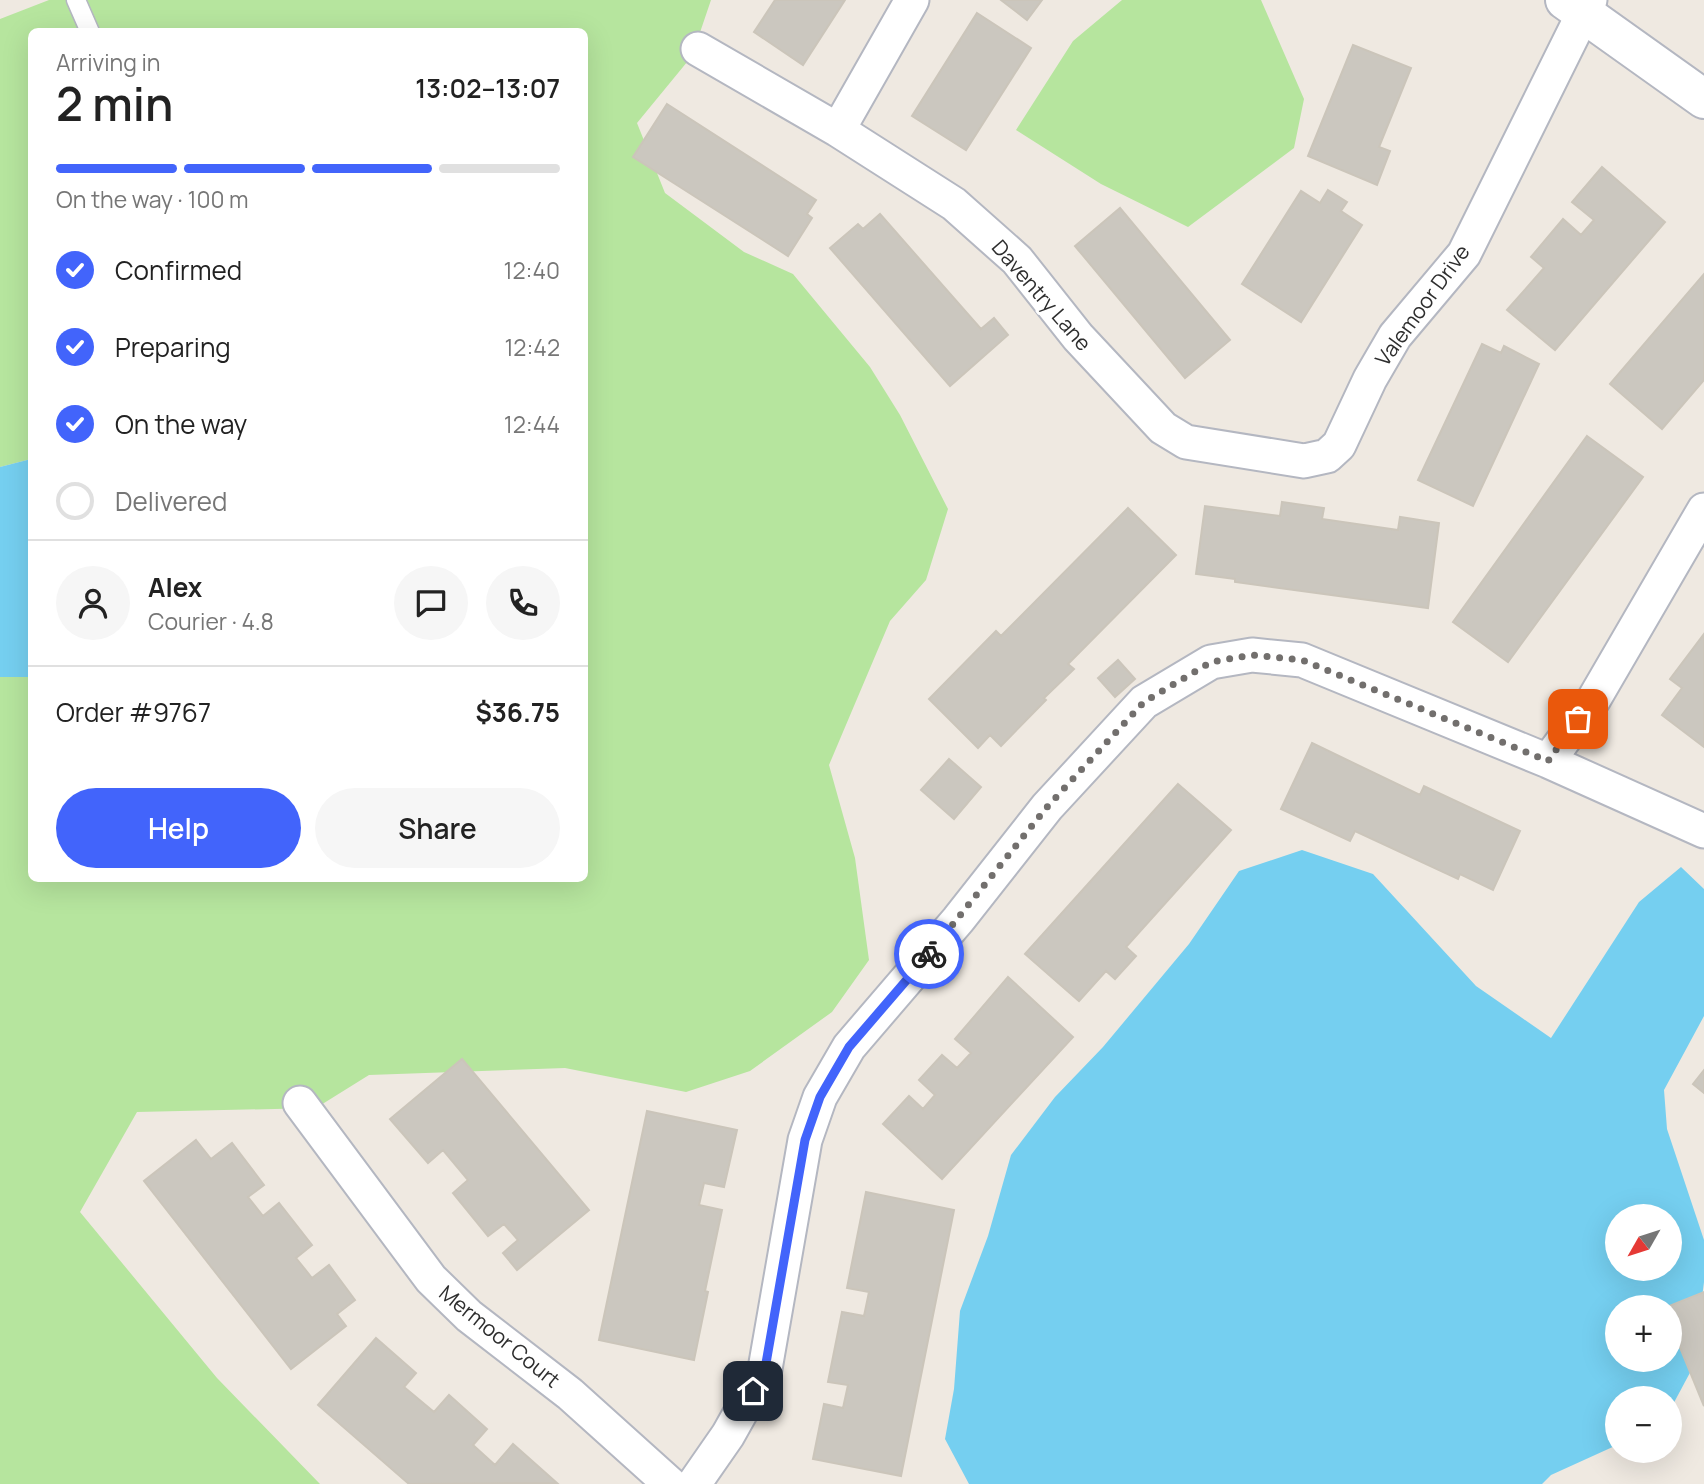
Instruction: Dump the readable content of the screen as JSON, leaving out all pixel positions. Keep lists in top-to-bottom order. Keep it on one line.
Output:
{"streets":{"street":["Daventry Lane","Valemoor Drive","Mermoor Court"]},"crossings":[["Daventry Lane","Valemoor Drive"]],"north":"bottom left","page":{"heading":["2 min","Arriving in","13:02–13:07"],"panel":["Alex","Courier · 4.8","Order #9767","$36.75"],"bar":"On the way · 100 m","list":[["Confirmed","12:40"],["Preparing","12:42"],["On the way","12:44"],"Delivered"],"buttons":["Help","Share"],"map_buttons":["+","−"]}}
